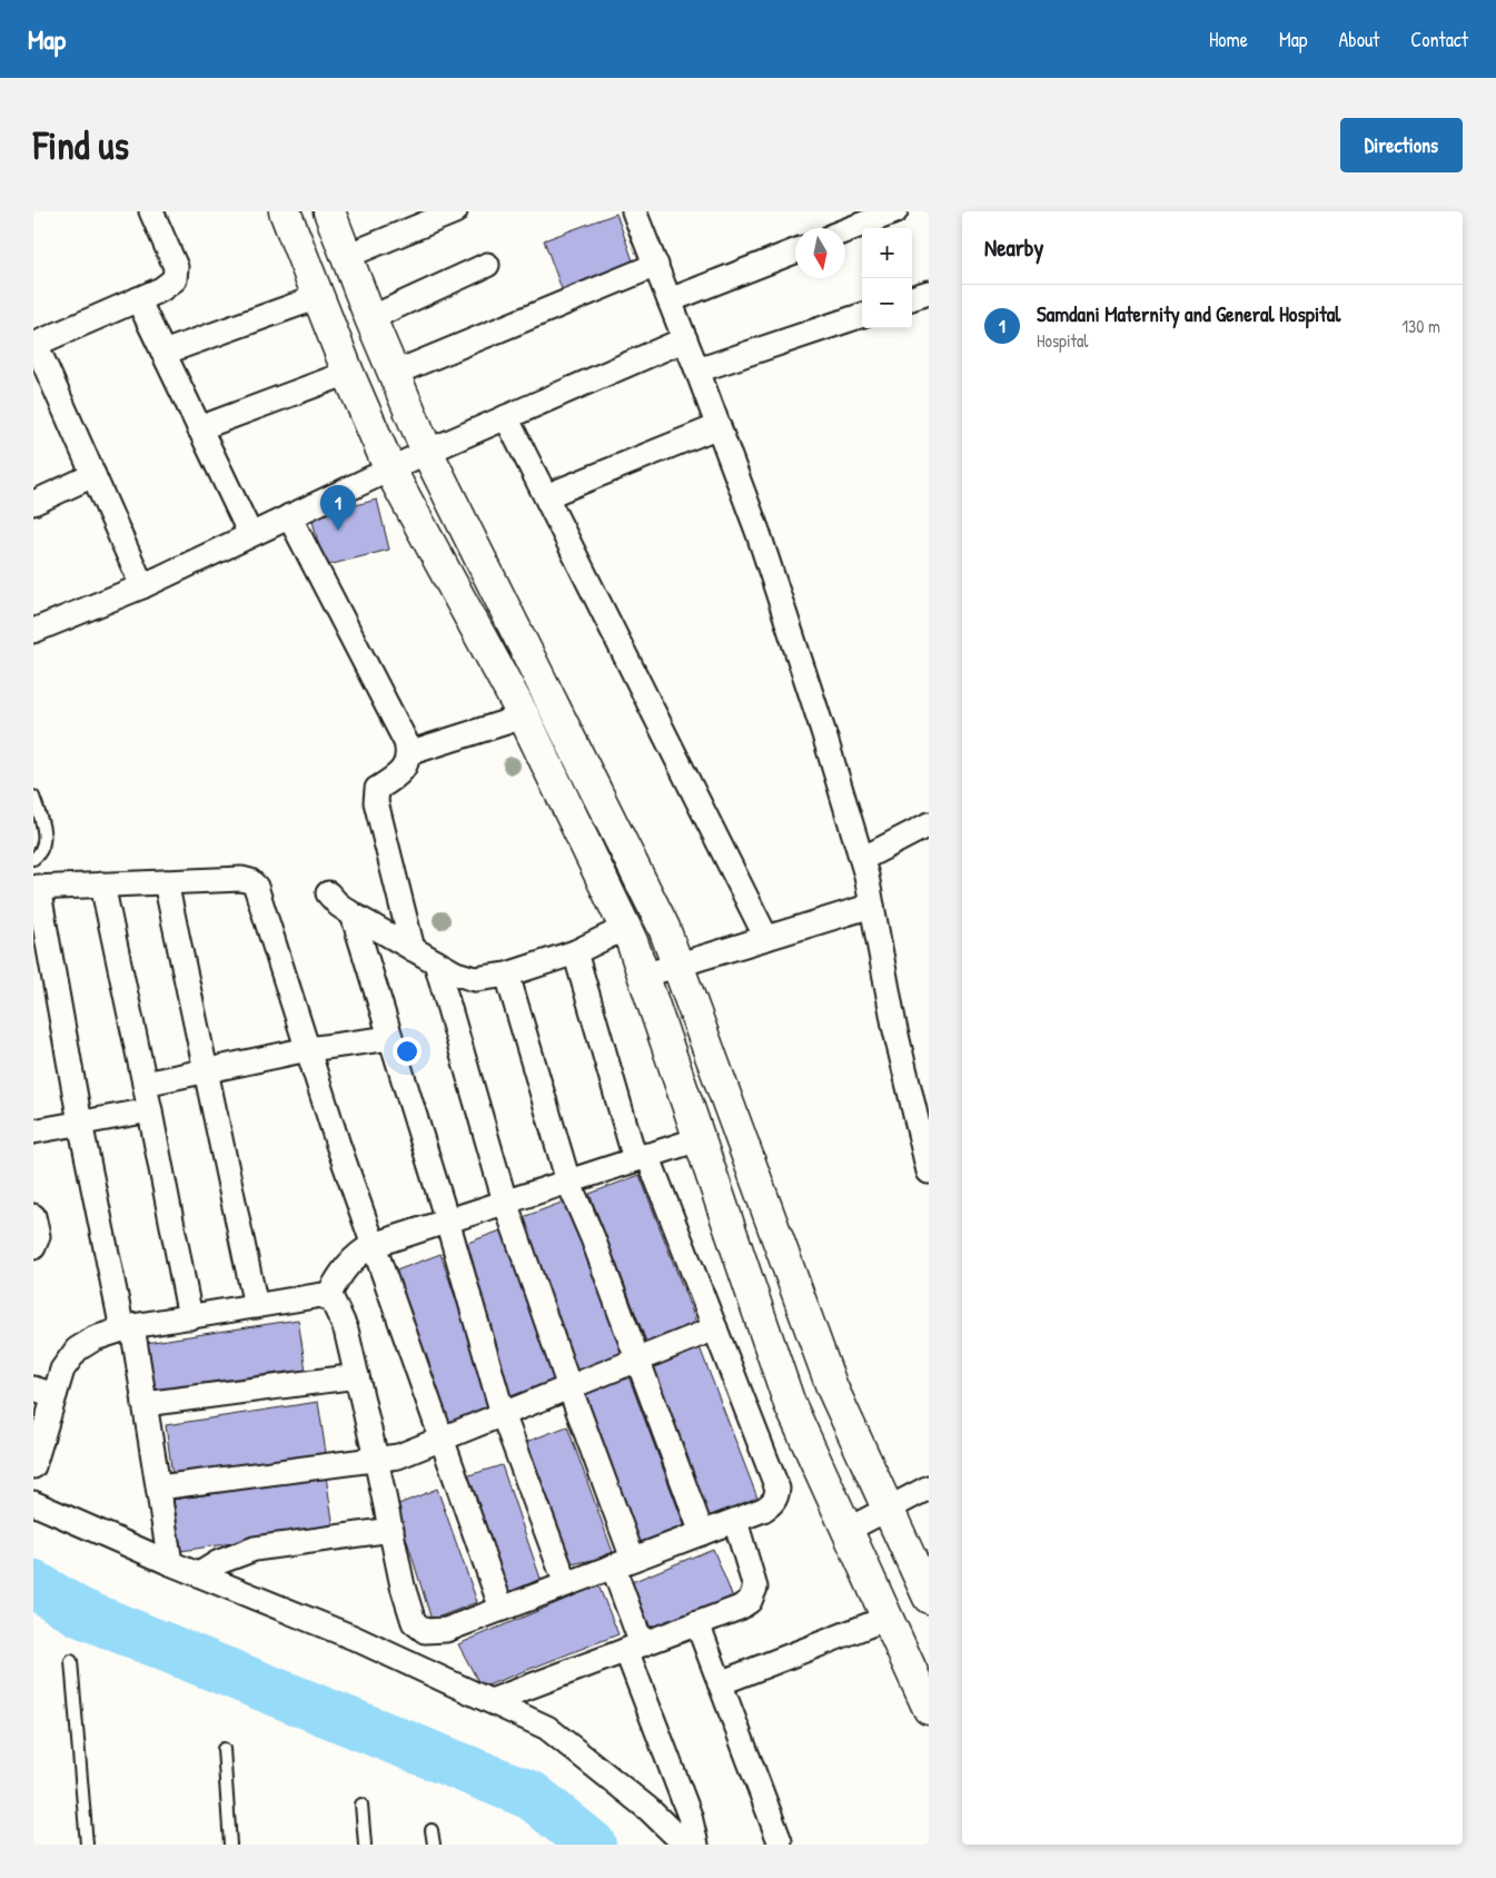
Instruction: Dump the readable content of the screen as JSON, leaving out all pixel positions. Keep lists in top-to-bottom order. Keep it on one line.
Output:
{"north":"bottom","page":{"header":"Map","nav":["Home","Map","About","Contact"],"buttons":"Directions","title":"Find us","heading":"Nearby","map_buttons":["+","−"],"list":[{"mark":"1","name":"Samdani Maternity and General Hospital","note":"Hospital","value":"130 m"}],"pins":"1"}}
